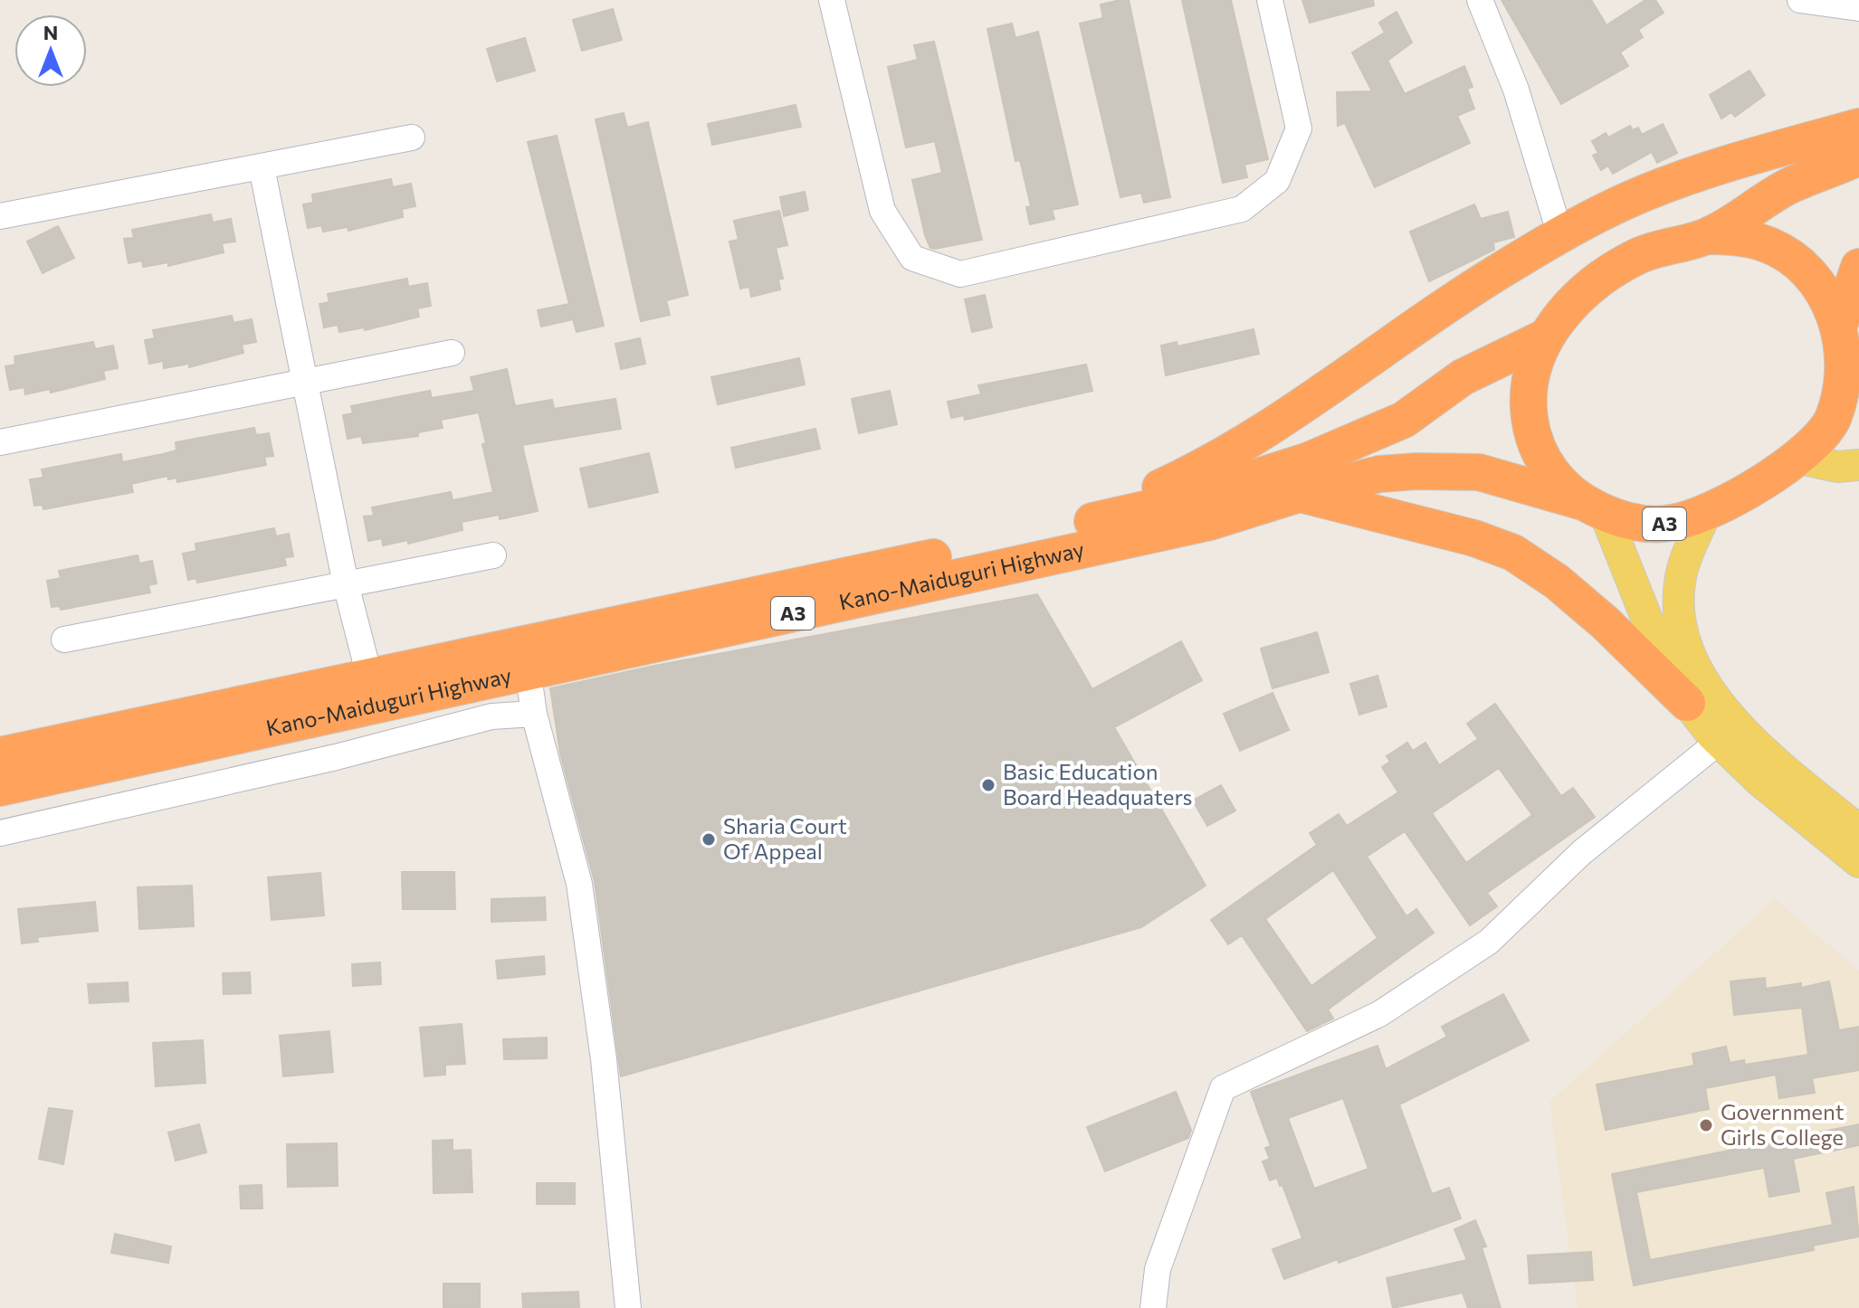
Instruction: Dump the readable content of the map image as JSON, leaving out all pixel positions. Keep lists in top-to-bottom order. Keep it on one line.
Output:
{"streets":{"highway":["A3","Kano-Maiduguri Highway"]},"crossings":[["A3","Kano-Maiduguri Highway"]],"places":["Basic Education Board Headquaters","Sharia Court Of Appeal","Government Girls College"],"north":"top"}
